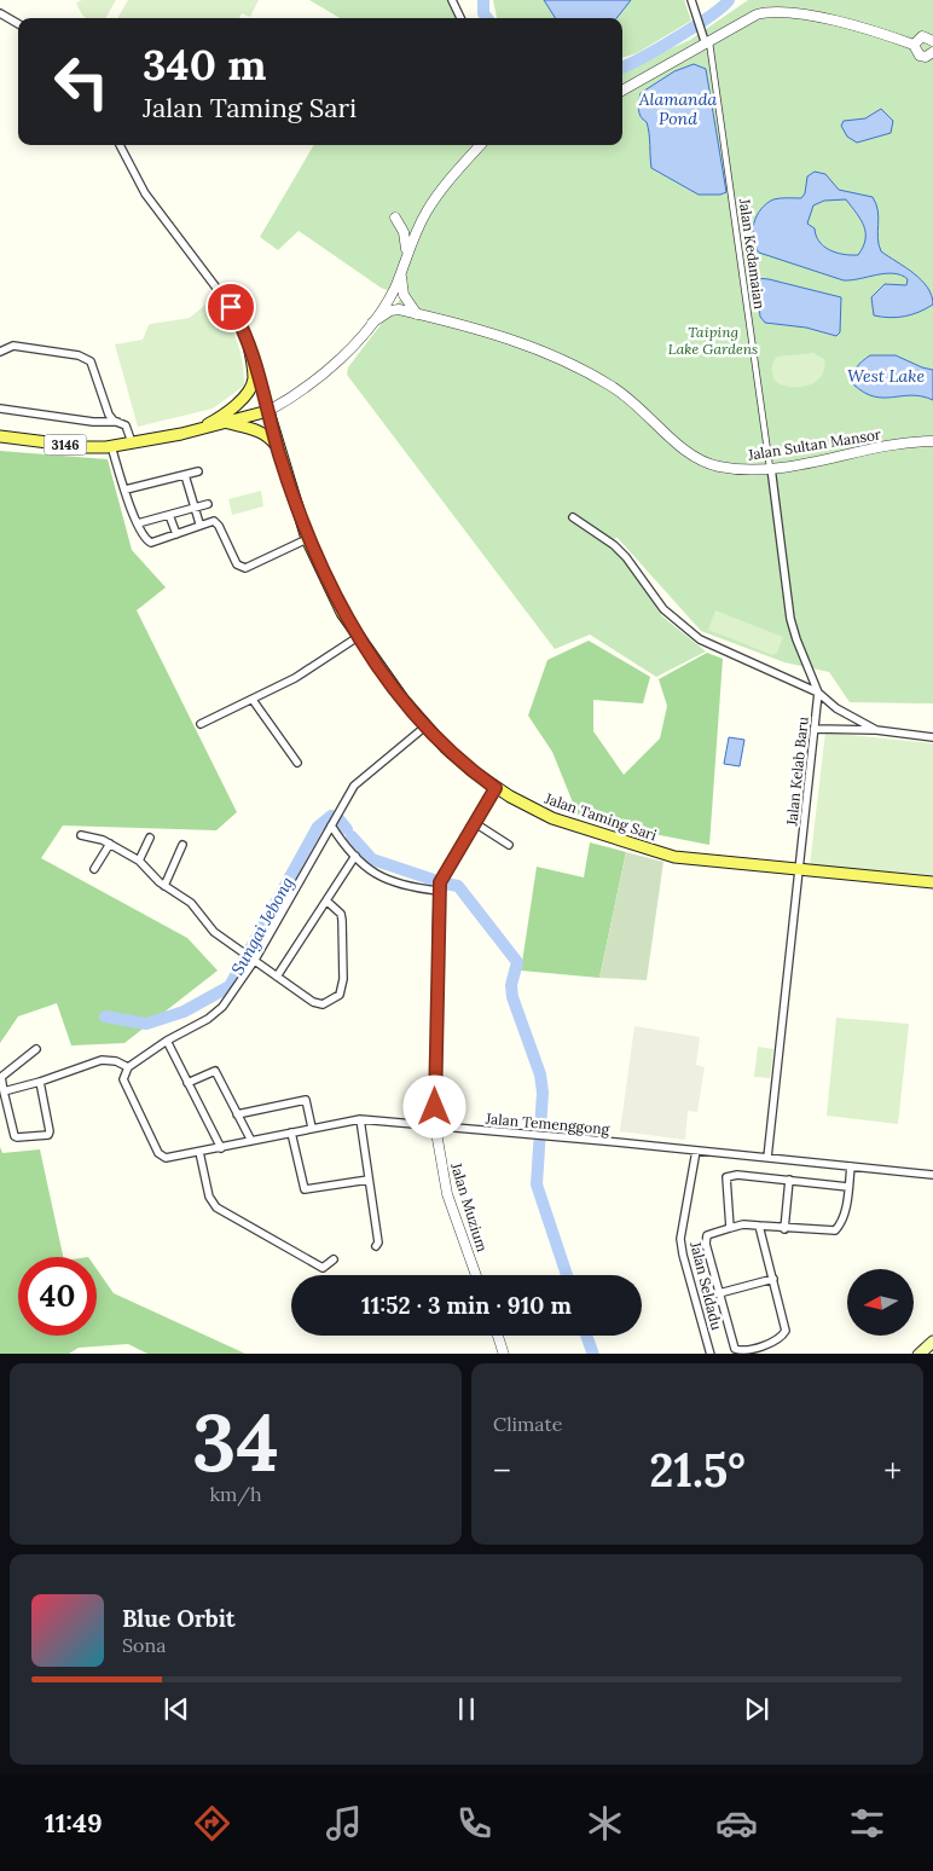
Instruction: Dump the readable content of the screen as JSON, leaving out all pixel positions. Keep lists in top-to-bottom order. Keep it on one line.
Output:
{"streets":{"main road":["3146","Jalan Taming Sari"],"street":["Jalan Kedamaian","Jalan Sultan Mansor","Jalan Kelab Baru","Jalan Temenggong","Jalan Muzium","Jalan Seldadu"]},"crossings":[["Jalan Kedamaian","Jalan Sultan Mansor"],["Jalan Kedamaian","Jalan Kelab Baru"],["3146","Jalan Taming Sari"],["Jalan Kelab Baru","Jalan Taming Sari"],["Jalan Kelab Baru","Jalan Temenggong"],["Jalan Taming Sari","Jalan Muzium"],["Jalan Temenggong","Jalan Muzium"],["Jalan Temenggong","Jalan Seldadu"]],"water":["Alamanda Pond","West Lake","Sungai Jebong"],"parks":["Taiping Lake Gardens"],"north":"left","page":{"turn":["340 m","Jalan Taming Sari"],"limit":"40","trip":"11:52 · 3 min · 910 m","tile":[["34","km/h"],"Climate"],"heat":["−","21.5°","+"],"song":["Blue Orbit","Sona"],"tabs":"11:49"}}
